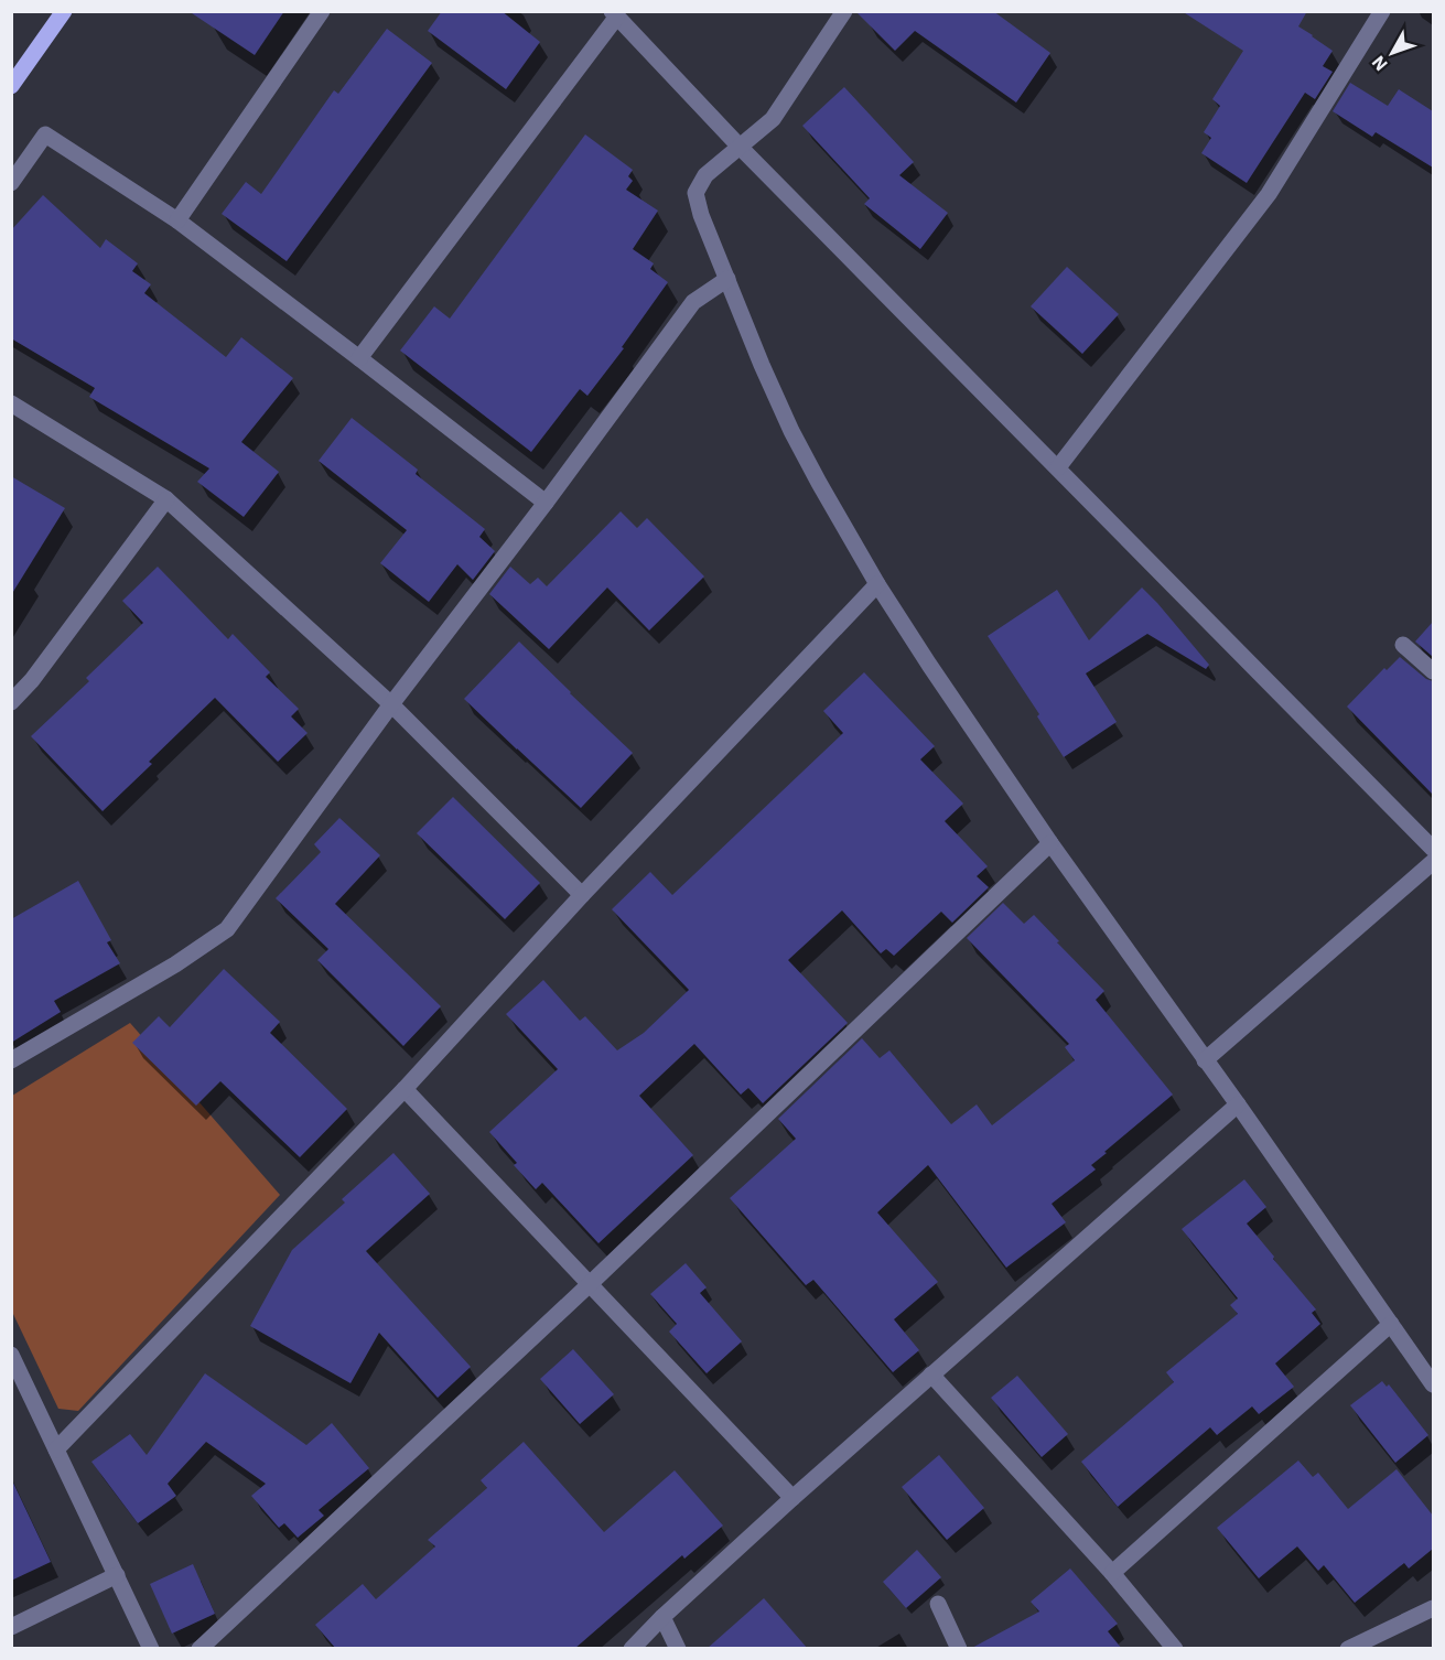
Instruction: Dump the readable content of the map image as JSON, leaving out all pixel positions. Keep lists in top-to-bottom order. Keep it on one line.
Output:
{"north":"bottom left"}
